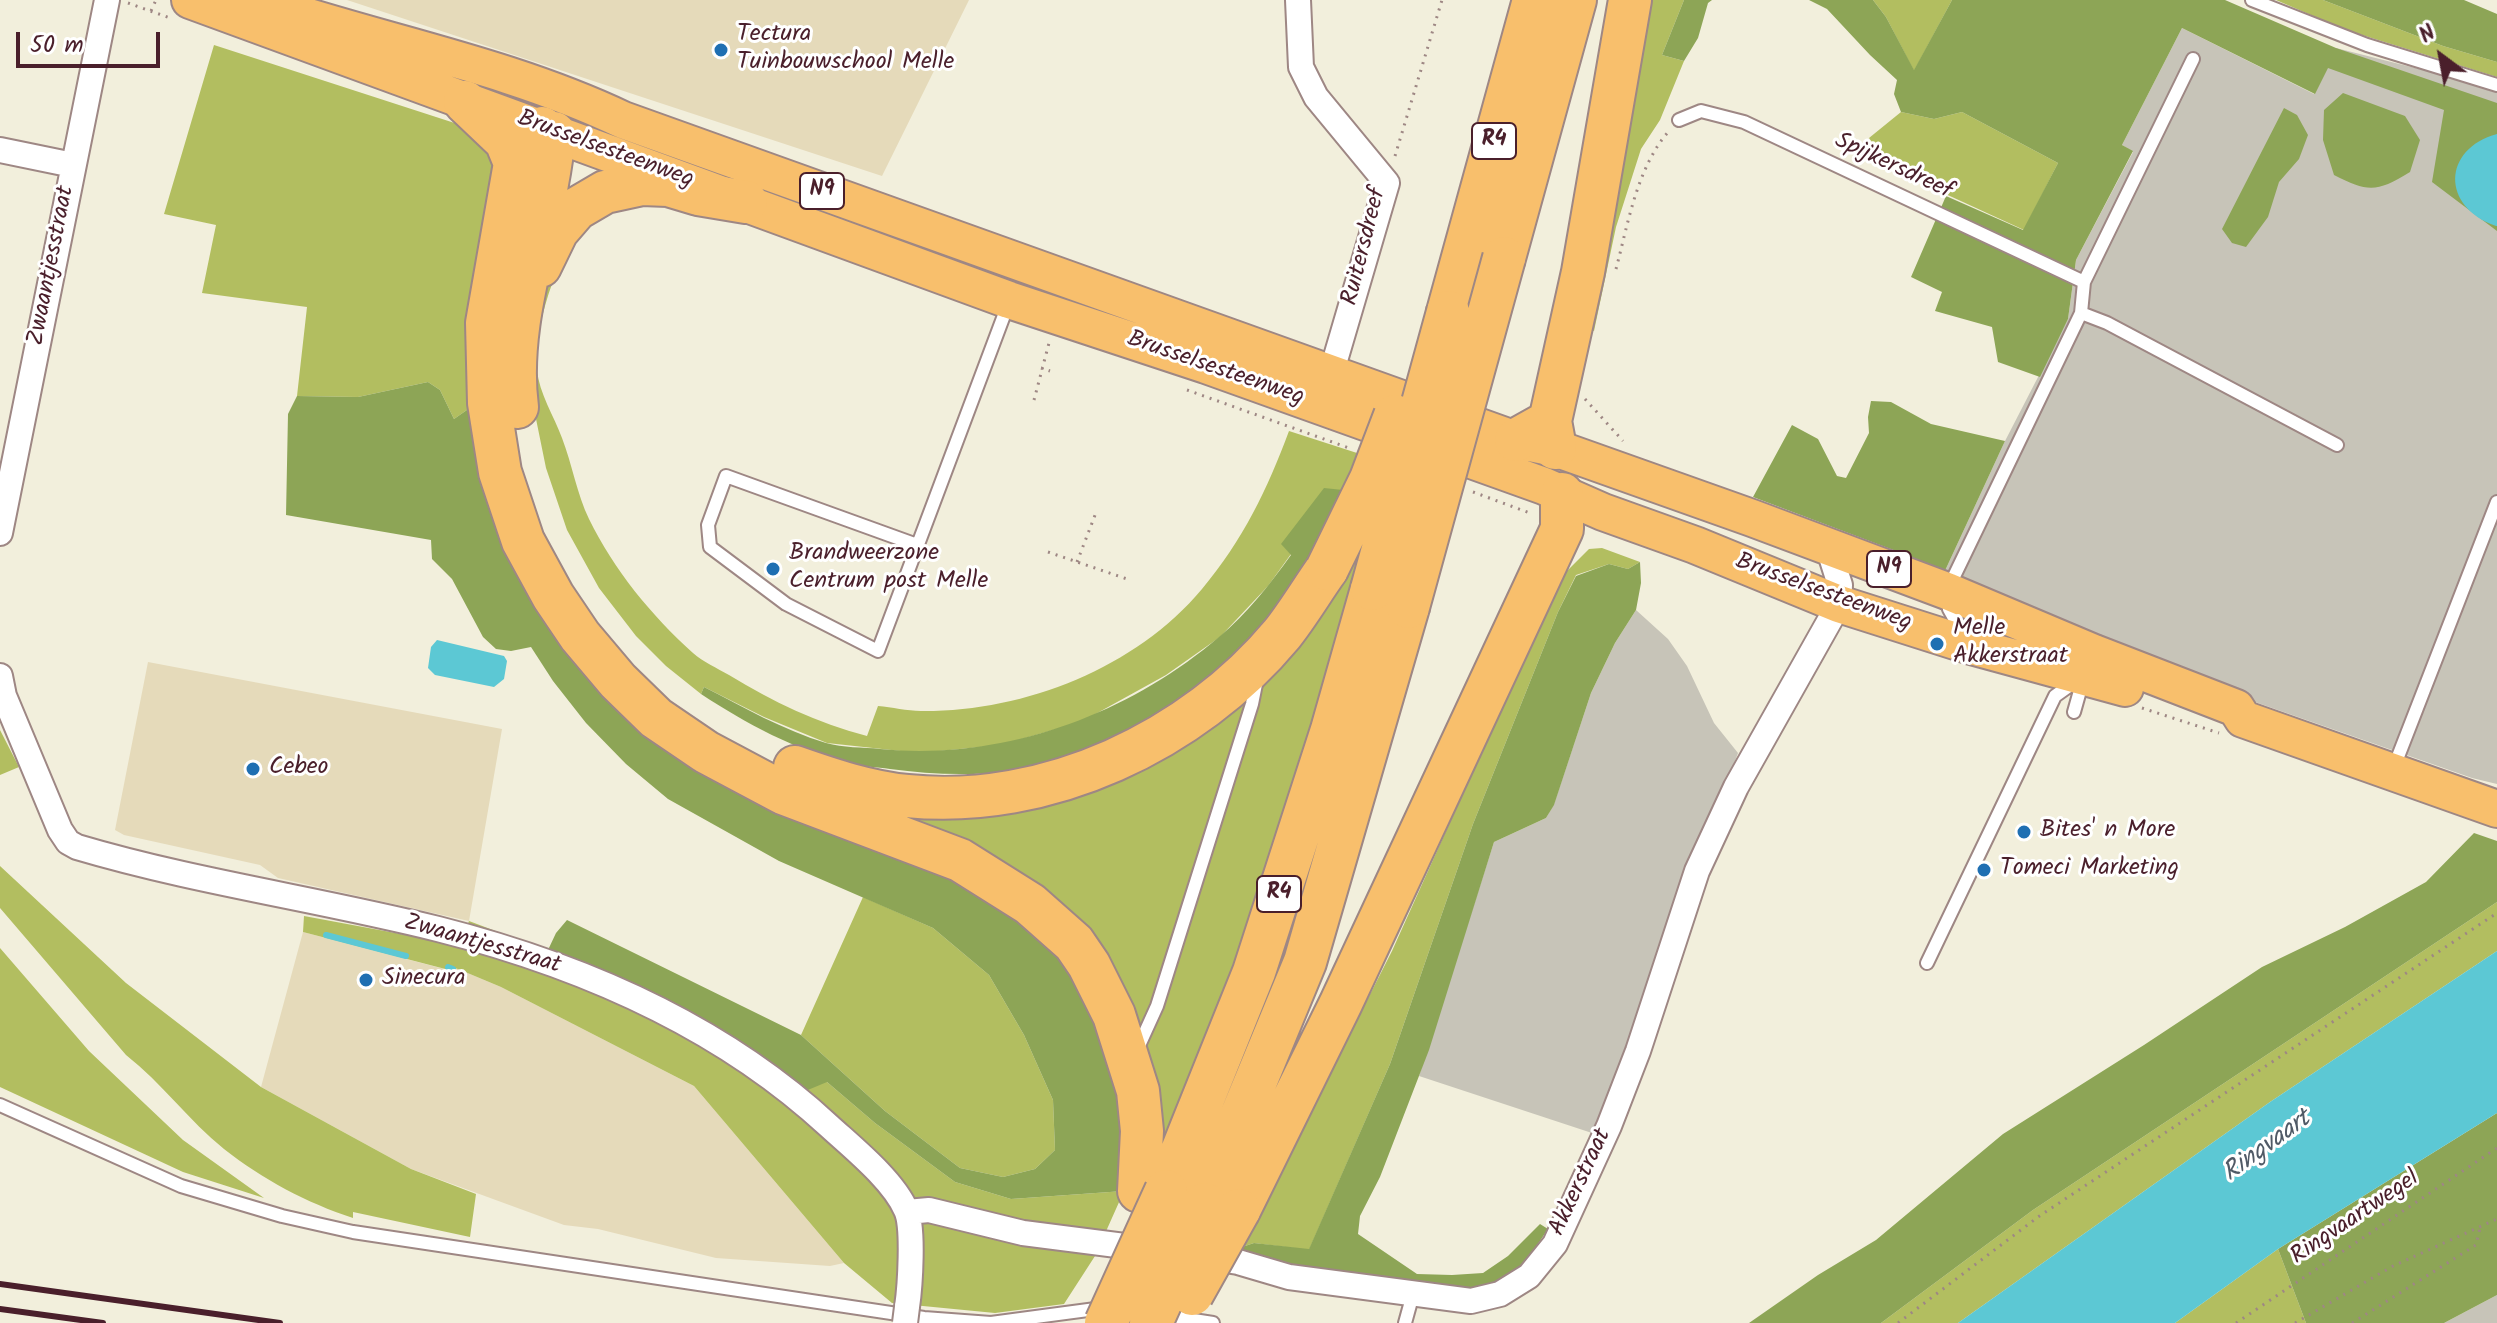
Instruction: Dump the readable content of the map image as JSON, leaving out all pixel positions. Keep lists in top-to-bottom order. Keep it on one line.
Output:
{"streets":{"highway":["R4"],"main road":["Brusselsesteenweg","N9"],"street":["Ruitersdreef","Zwaantjesstraat","Akkerstraat"],"lane":["Spijkersdreef"],"path":["Ringvaartwegel"]},"crossings":[["Brusselsesteenweg","Ruitersdreef"],["Brusselsesteenweg","Akkerstraat"],["Zwaantjesstraat","Akkerstraat"]],"water":["Ringvaart"],"places":["Tectura Tuinbouwschool Melle","Brandweerzone Centrum post Melle","Melle Akkerstraat","Cebeo","Bites' n More","Tomeci Marketing","Sinecura"],"scale_bar":"50 m","north":"top left"}
